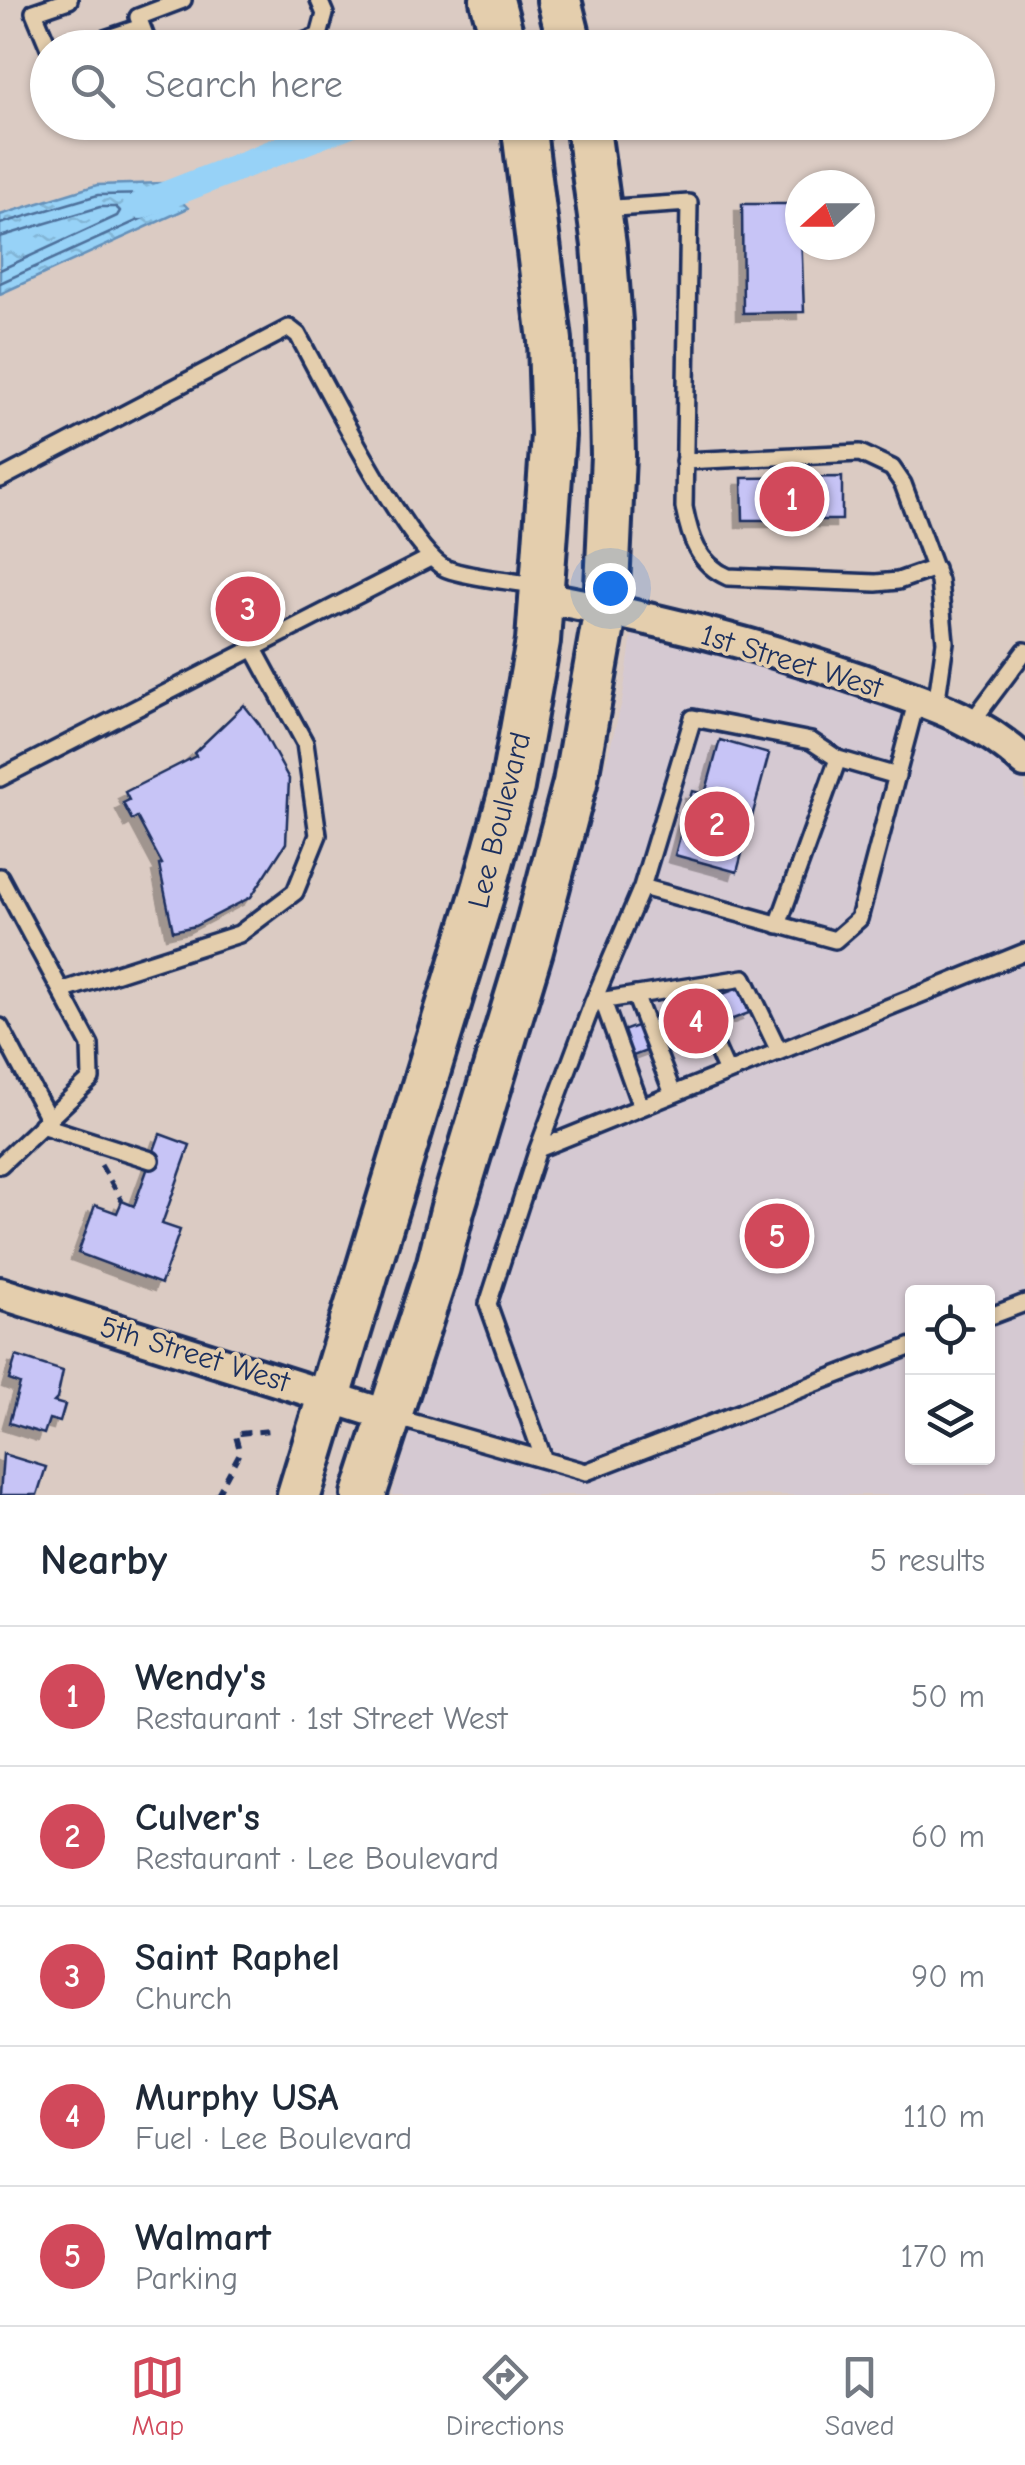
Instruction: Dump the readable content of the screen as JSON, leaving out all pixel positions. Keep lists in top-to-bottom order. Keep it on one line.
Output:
{"streets":{"main road":["Lee Boulevard"],"street":["1st Street West","5th Street West"]},"crossings":[["1st Street West","Lee Boulevard"],["Lee Boulevard","5th Street West"]],"north":"left","page":{"search":"Search here","pins":["1","3","2","4","5"],"heading":["Nearby","5 results"],"list":[{"mark":"1","name":"Wendy's","note":"Restaurant · 1st Street West","value":"50 m"},{"mark":"2","name":"Culver's","note":"Restaurant · Lee Boulevard","value":"60 m"},{"mark":"3","name":"Saint Raphel","note":"Church","value":"90 m"},{"mark":"4","name":"Murphy USA","note":"Fuel · Lee Boulevard","value":"110 m"},{"mark":"5","name":"Walmart","note":"Parking","value":"170 m"}],"nav":["Map","Directions","Saved"]}}
